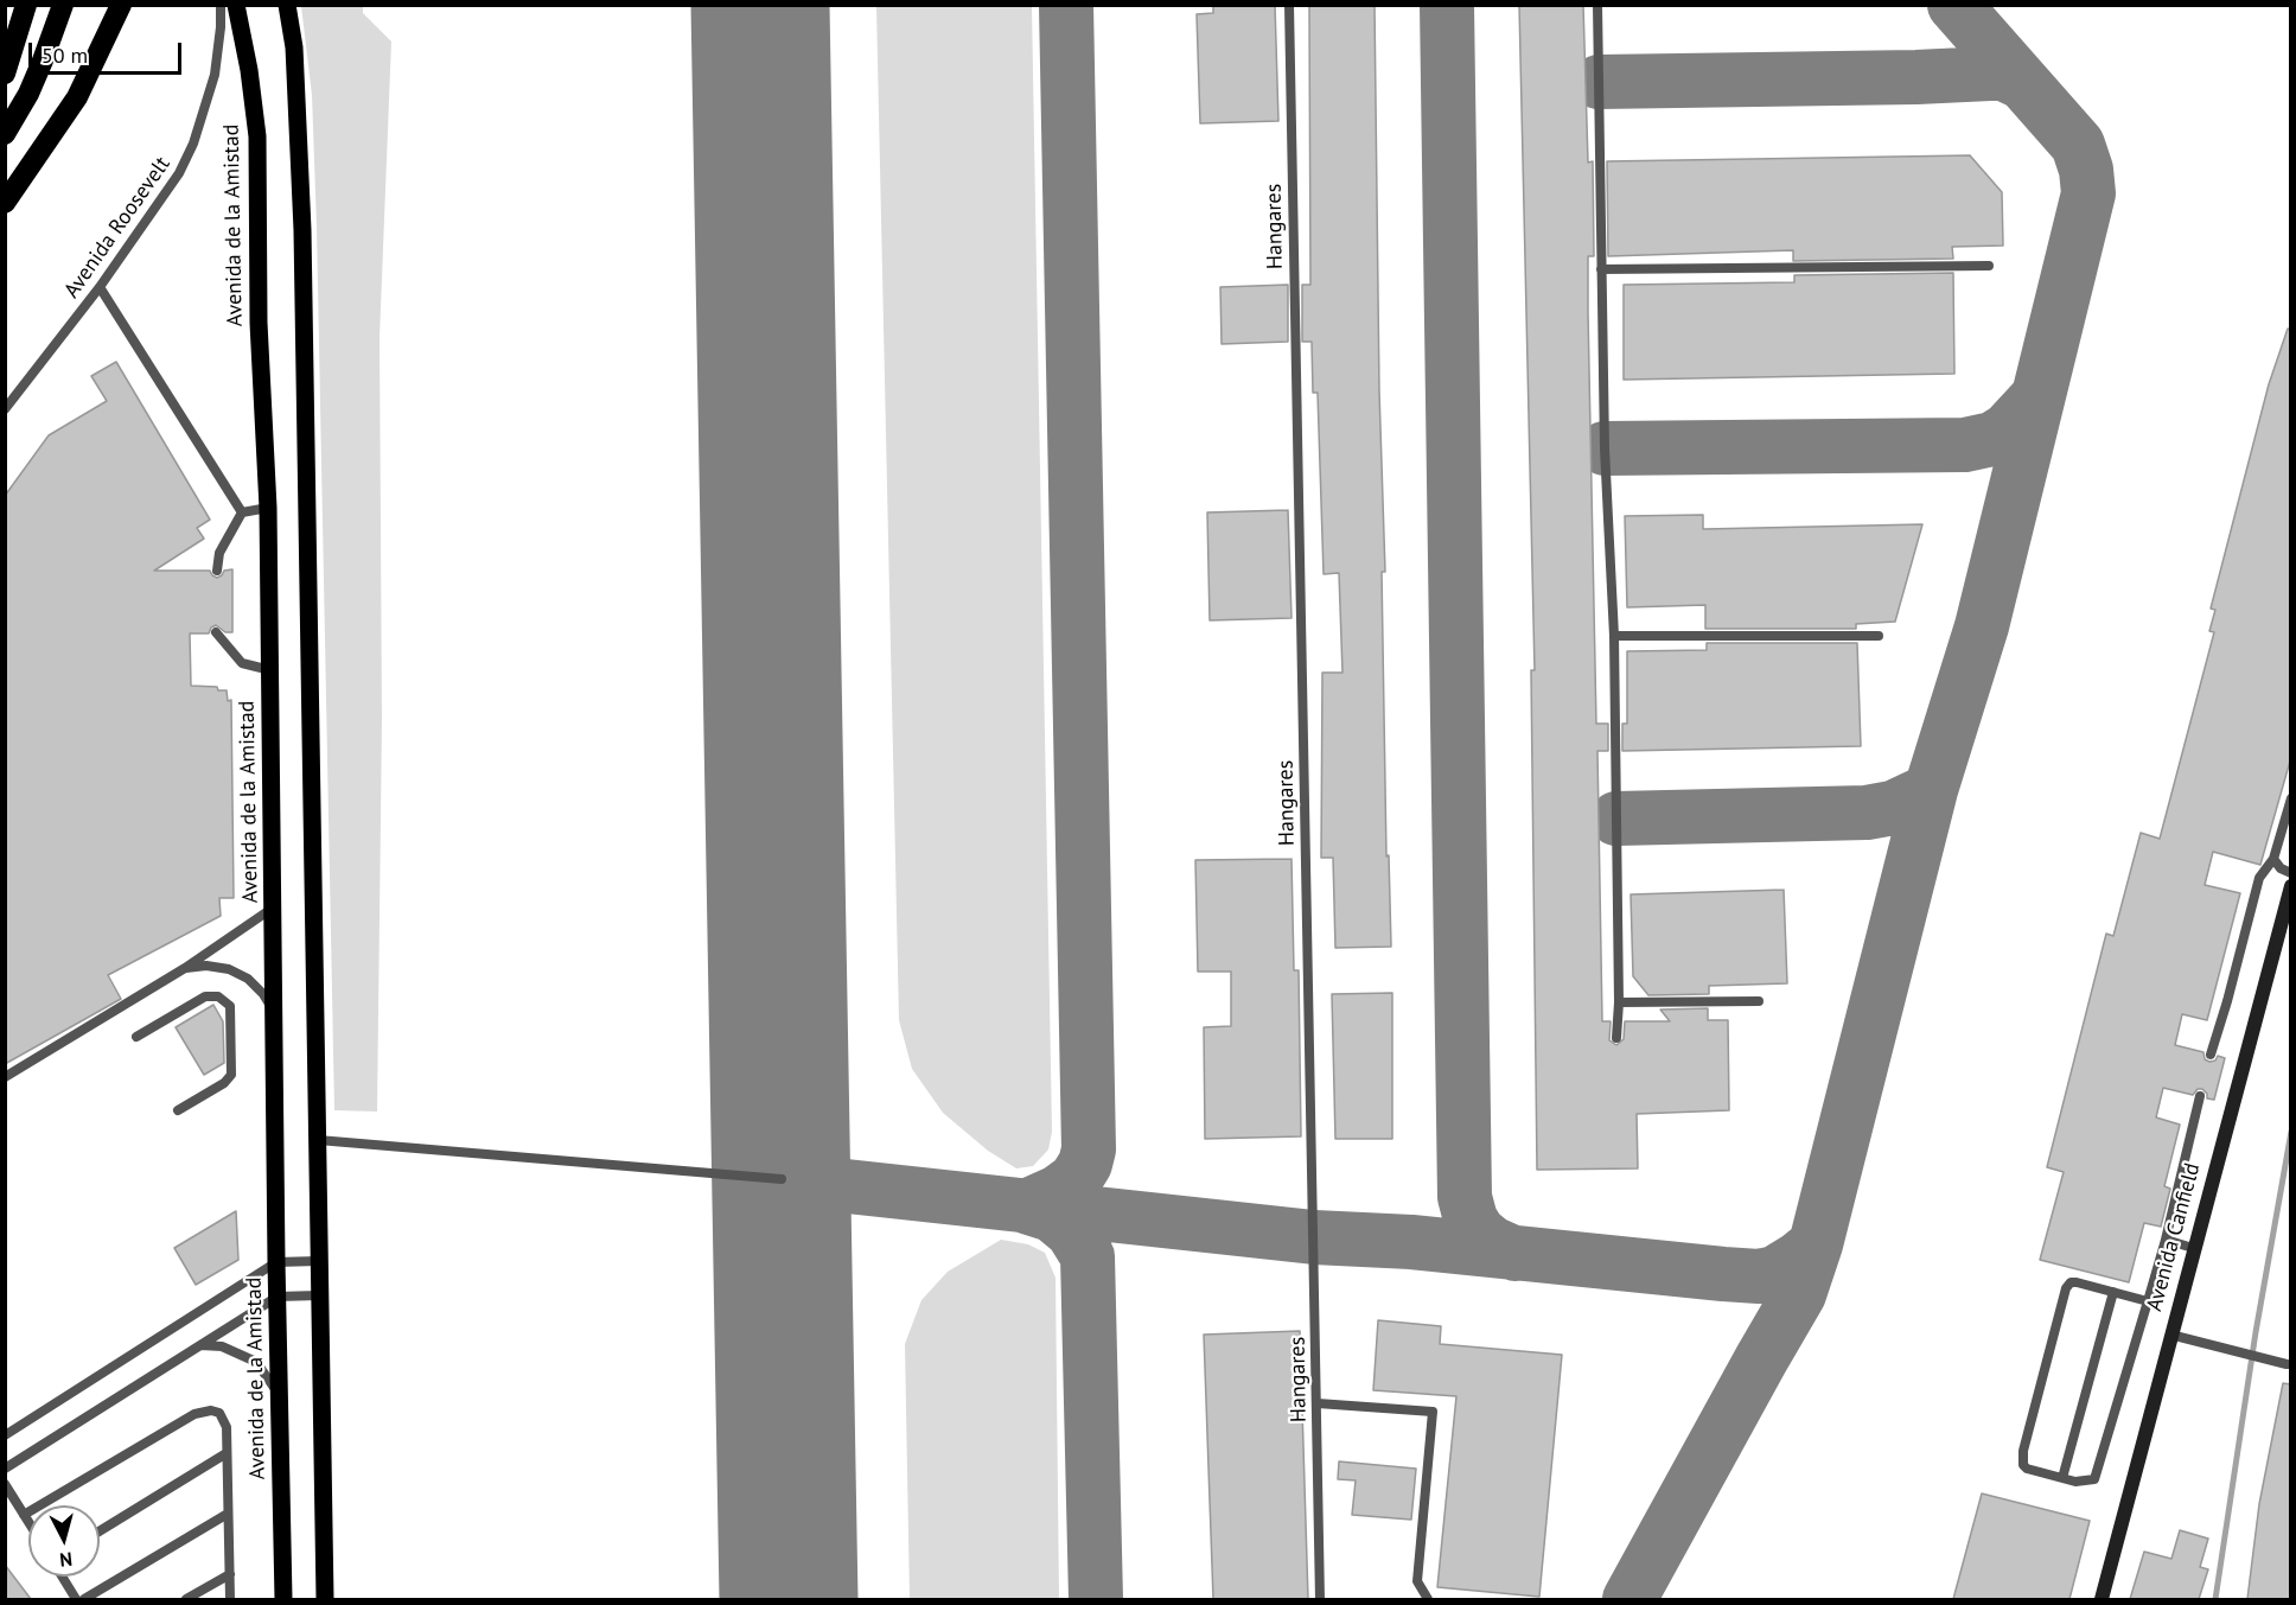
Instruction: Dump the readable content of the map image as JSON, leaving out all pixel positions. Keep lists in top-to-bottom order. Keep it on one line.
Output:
{"streets":{"main road":["Avenida de la Amistad","Avenida Canfield"],"lane":["Hangares","Avenida Roosevelt"]},"scale_bar":"50 m","north":"bottom"}
